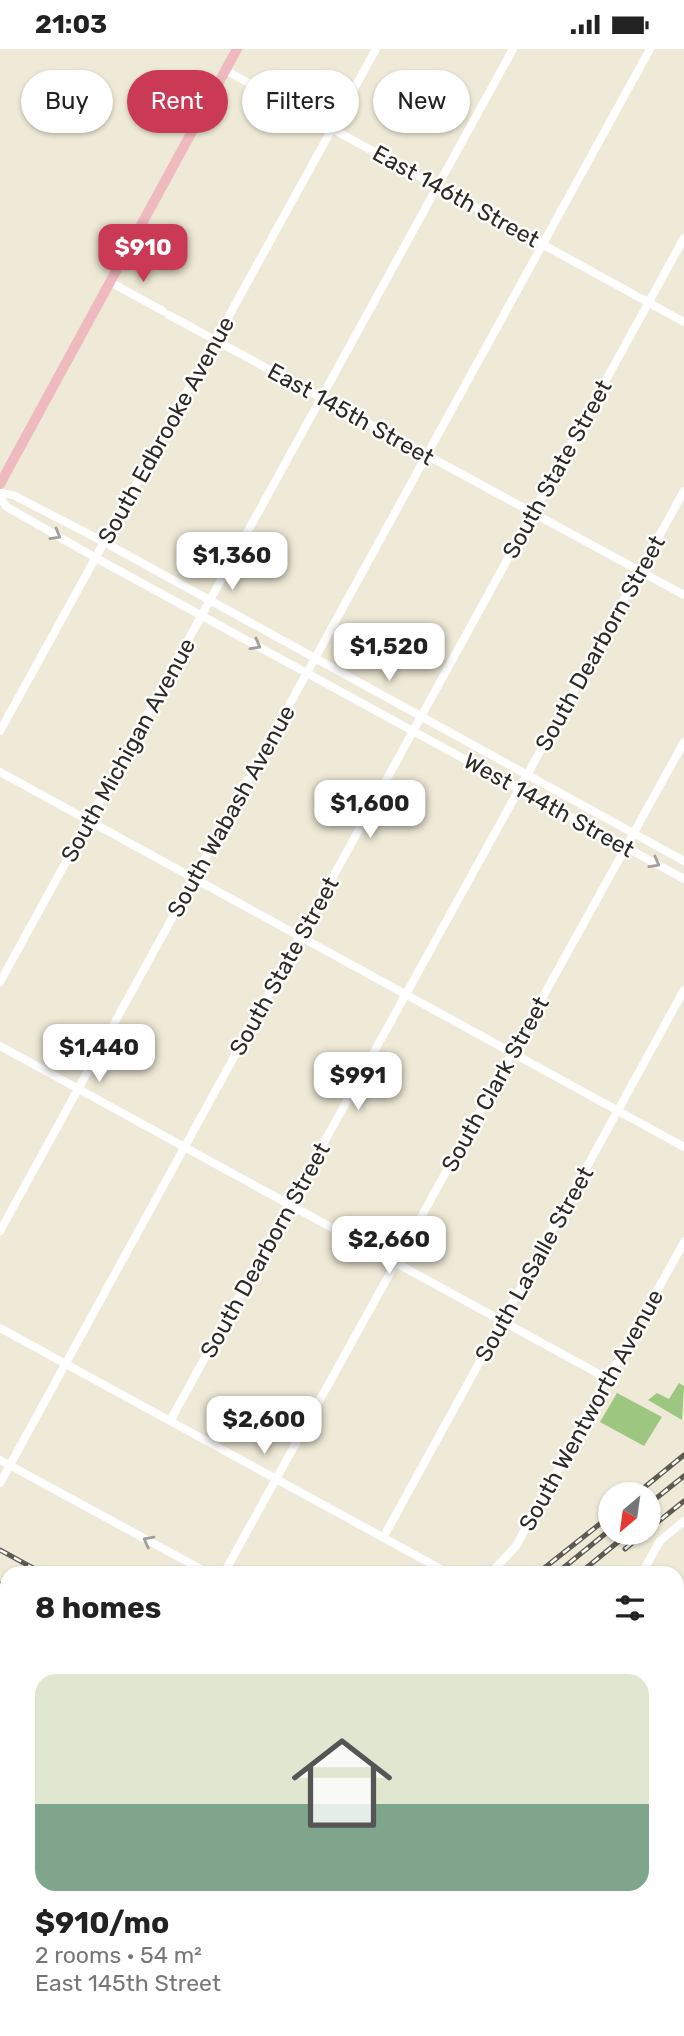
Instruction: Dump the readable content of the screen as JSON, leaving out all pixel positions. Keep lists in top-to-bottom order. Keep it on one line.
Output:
{"streets":{"street":["East 146th Street","East 145th Street","South Edbrooke Avenue","South State Street","South Dearborn Street","South Michigan Avenue","West 144th Street","South Wabash Avenue","South Clark Street","South LaSalle Street","South Wentworth Avenue"]},"crossings":[["East 146th Street","South State Street"],["East 146th Street","South Michigan Avenue"],["East 146th Street","South Wabash Avenue"],["East 145th Street","South Edbrooke Avenue"],["East 145th Street","South State Street"],["East 145th Street","South Dearborn Street"],["East 145th Street","South Michigan Avenue"],["East 145th Street","South Wabash Avenue"],["South Edbrooke Avenue","West 144th Street"],["South State Street","West 144th Street"],["South Dearborn Street","West 144th Street"],["South Michigan Avenue","West 144th Street"],["West 144th Street","South Wabash Avenue"],["West 144th Street","South Clark Street"]],"north":"bottom left","page":{"status":"21:03","chip":["Buy","Rent","Filters","New"],"price":["$910","$1,360","$1,520","$1,600","$1,440","$991","$2,660","$2,600"],"heading":"8 homes","list":[{"name":"$910/mo","note":"2 rooms · 54 m² · East 145th Street"}]}}
